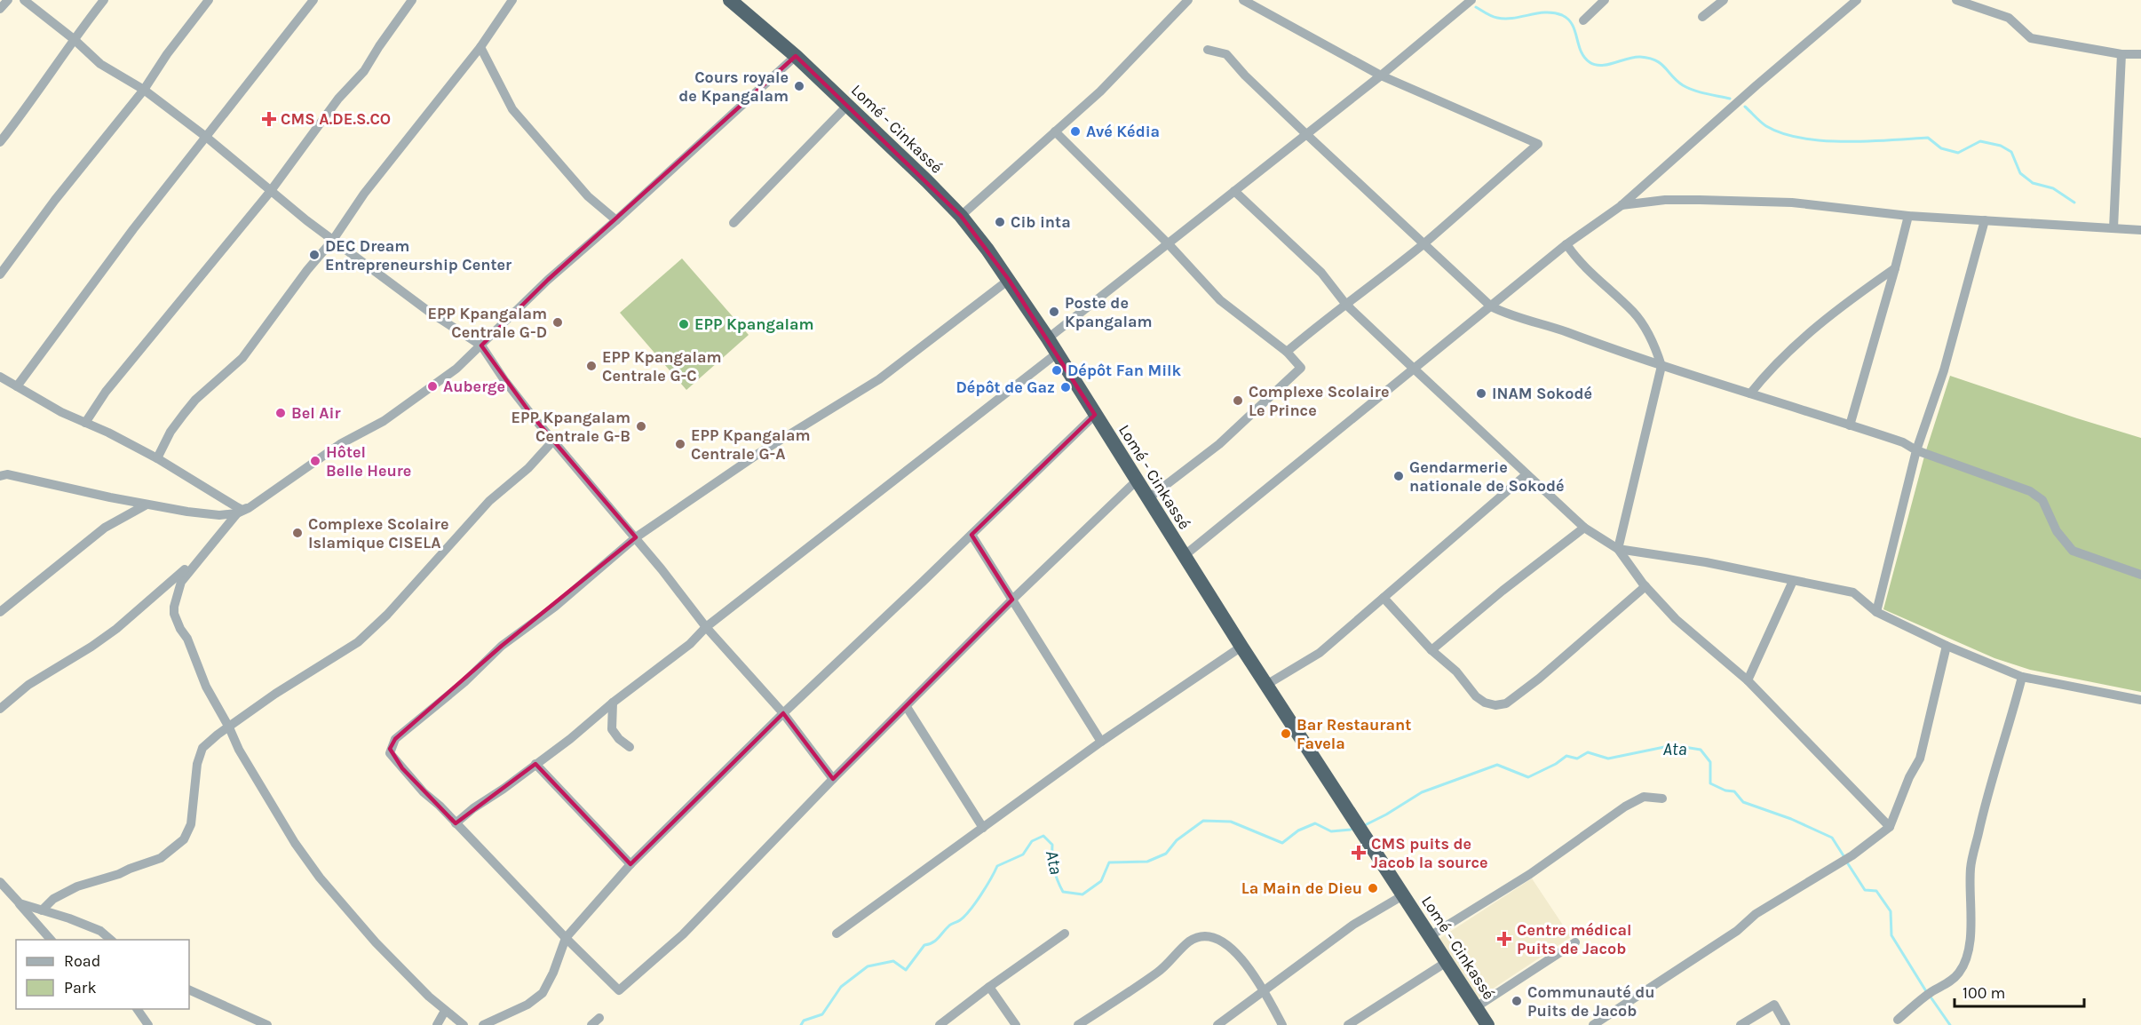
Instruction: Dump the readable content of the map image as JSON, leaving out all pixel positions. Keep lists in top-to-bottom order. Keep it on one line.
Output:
{"streets":{"highway":["Lomé - Cinkassé"]},"water":["Ata"],"places":{"other":["Cours royale de Kpangalam","Avé Kédia","Cib inta","DEC Dream Entrepreneurship Center","Poste de Kpangalam","EPP Kpangalam Centrale G-D","EPP Kpangalam","EPP Kpangalam Centrale G-C","Dépôt Fan Milk","Auberge","Dépôt de Gaz","INAM Sokodé","Complexe Scolaire Le Prince","Bel Air","EPP Kpangalam Centrale G-B","EPP Kpangalam Centrale G-A","Hôtel Belle Heure","Gendarmerie nationale de Sokodé","Complexe Scolaire Islamique CISELA","Bar Restaurant Favela","La Main de Dieu","Communauté du Puits de Jacob"],"health":["CMS A.DE.S.CO","CMS puits de Jacob la source","Centre médical Puits de Jacob"]},"legend":["Road","Park"],"scale_bar":"100 m"}
